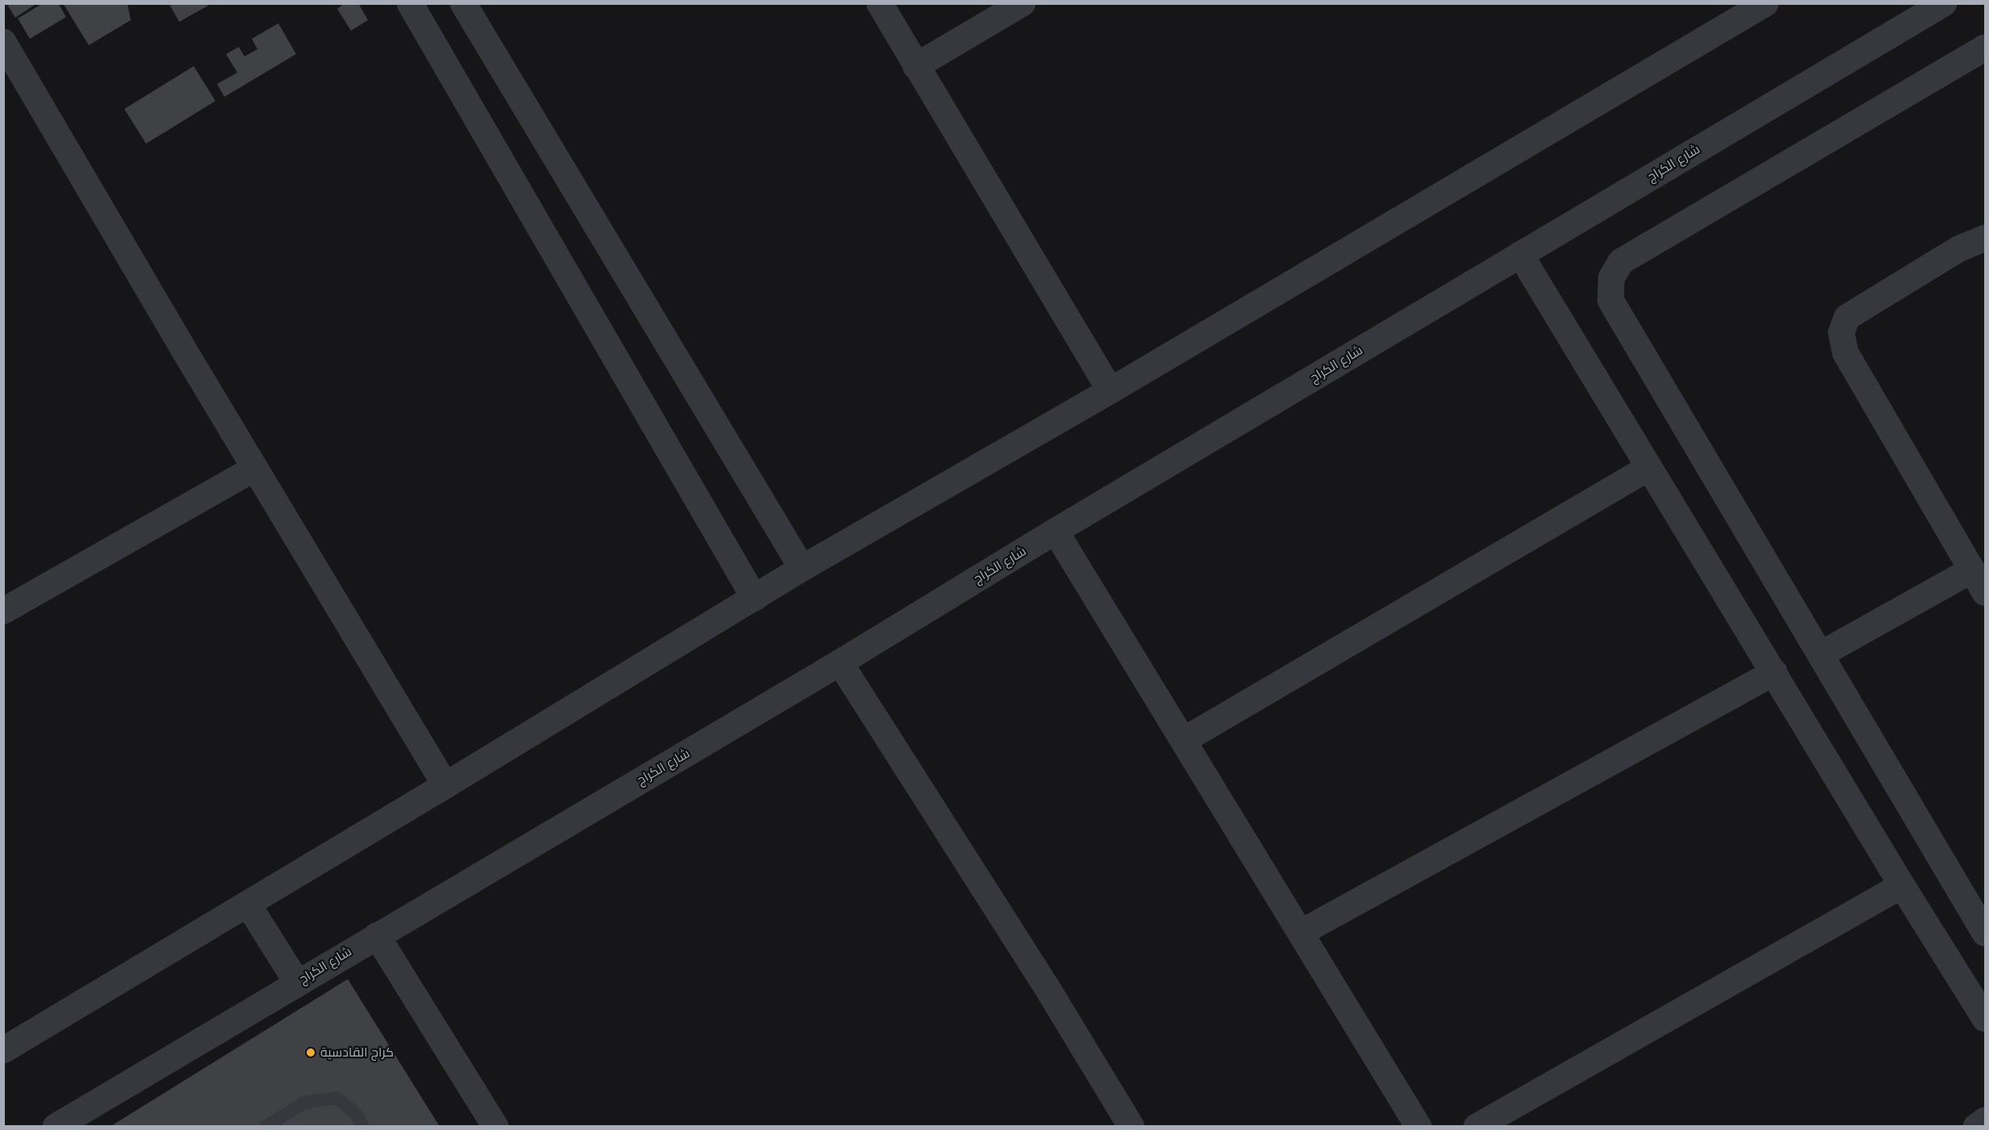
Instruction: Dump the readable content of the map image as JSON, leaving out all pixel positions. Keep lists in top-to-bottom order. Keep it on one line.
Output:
{"streets":{"street":["شارع الكراج"]},"places":["كراج القادسية"]}
